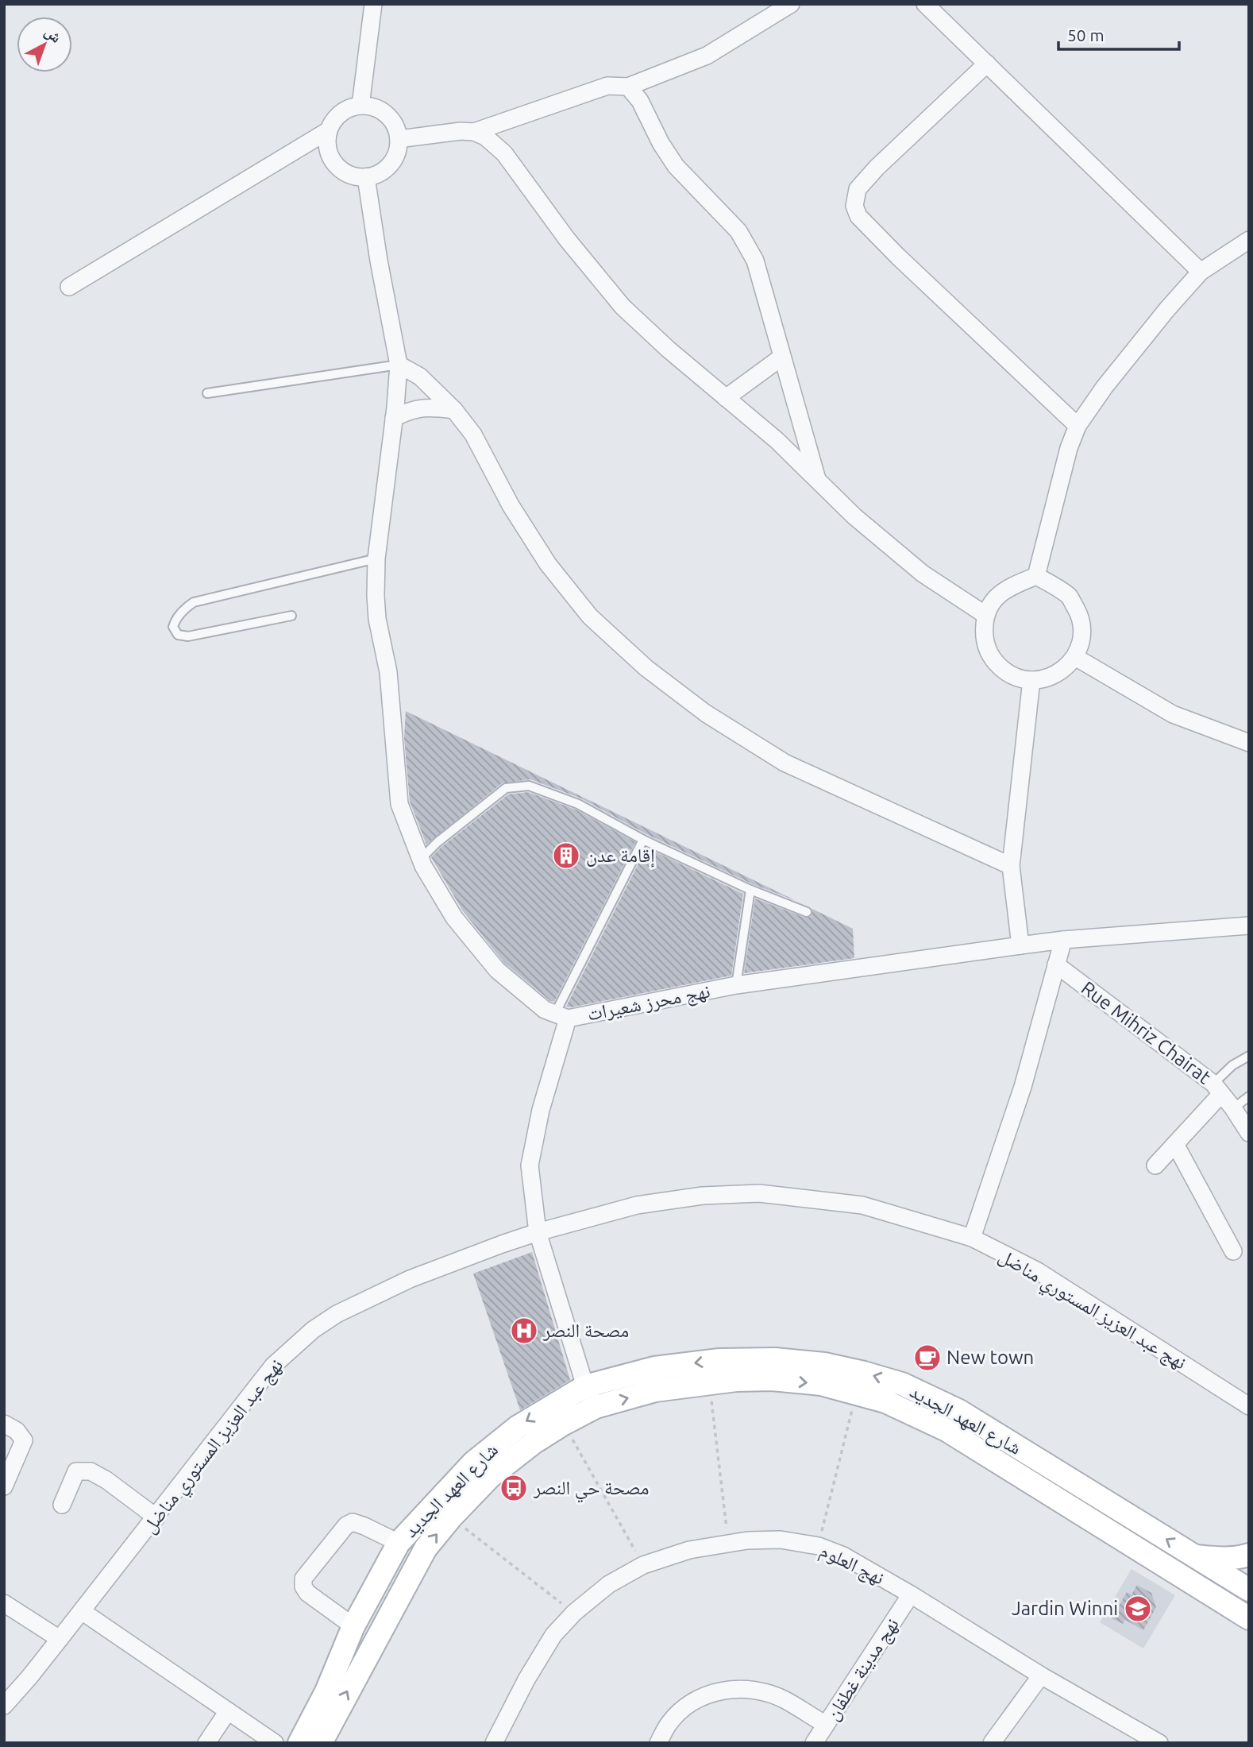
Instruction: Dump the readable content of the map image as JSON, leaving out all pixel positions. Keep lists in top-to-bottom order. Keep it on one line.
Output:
{"streets":{"main road":["شارع العهد الجديد"],"street":["نهج محرز شعيرات","Rue Mihriz Chairat","نهج عبد العزيز المستوري مناضل","نهج العلوم","نهج مدينة غطفان"]},"crossings":[["نهج محرز شعيرات","نهج عبد العزيز المستوري مناضل"],["نهج محرز شعيرات","شارع العهد الجديد"],["نهج العلوم","نهج مدينة غطفان"]],"places":{"building":["إقامة عدن"],"hospital":["مصحة النصر"],"cafe":["New town"],"bus stop":["مصحة حي النصر"],"school or university":["Jardin Winni"]},"scale_bar":"50 m","north":"top right"}
